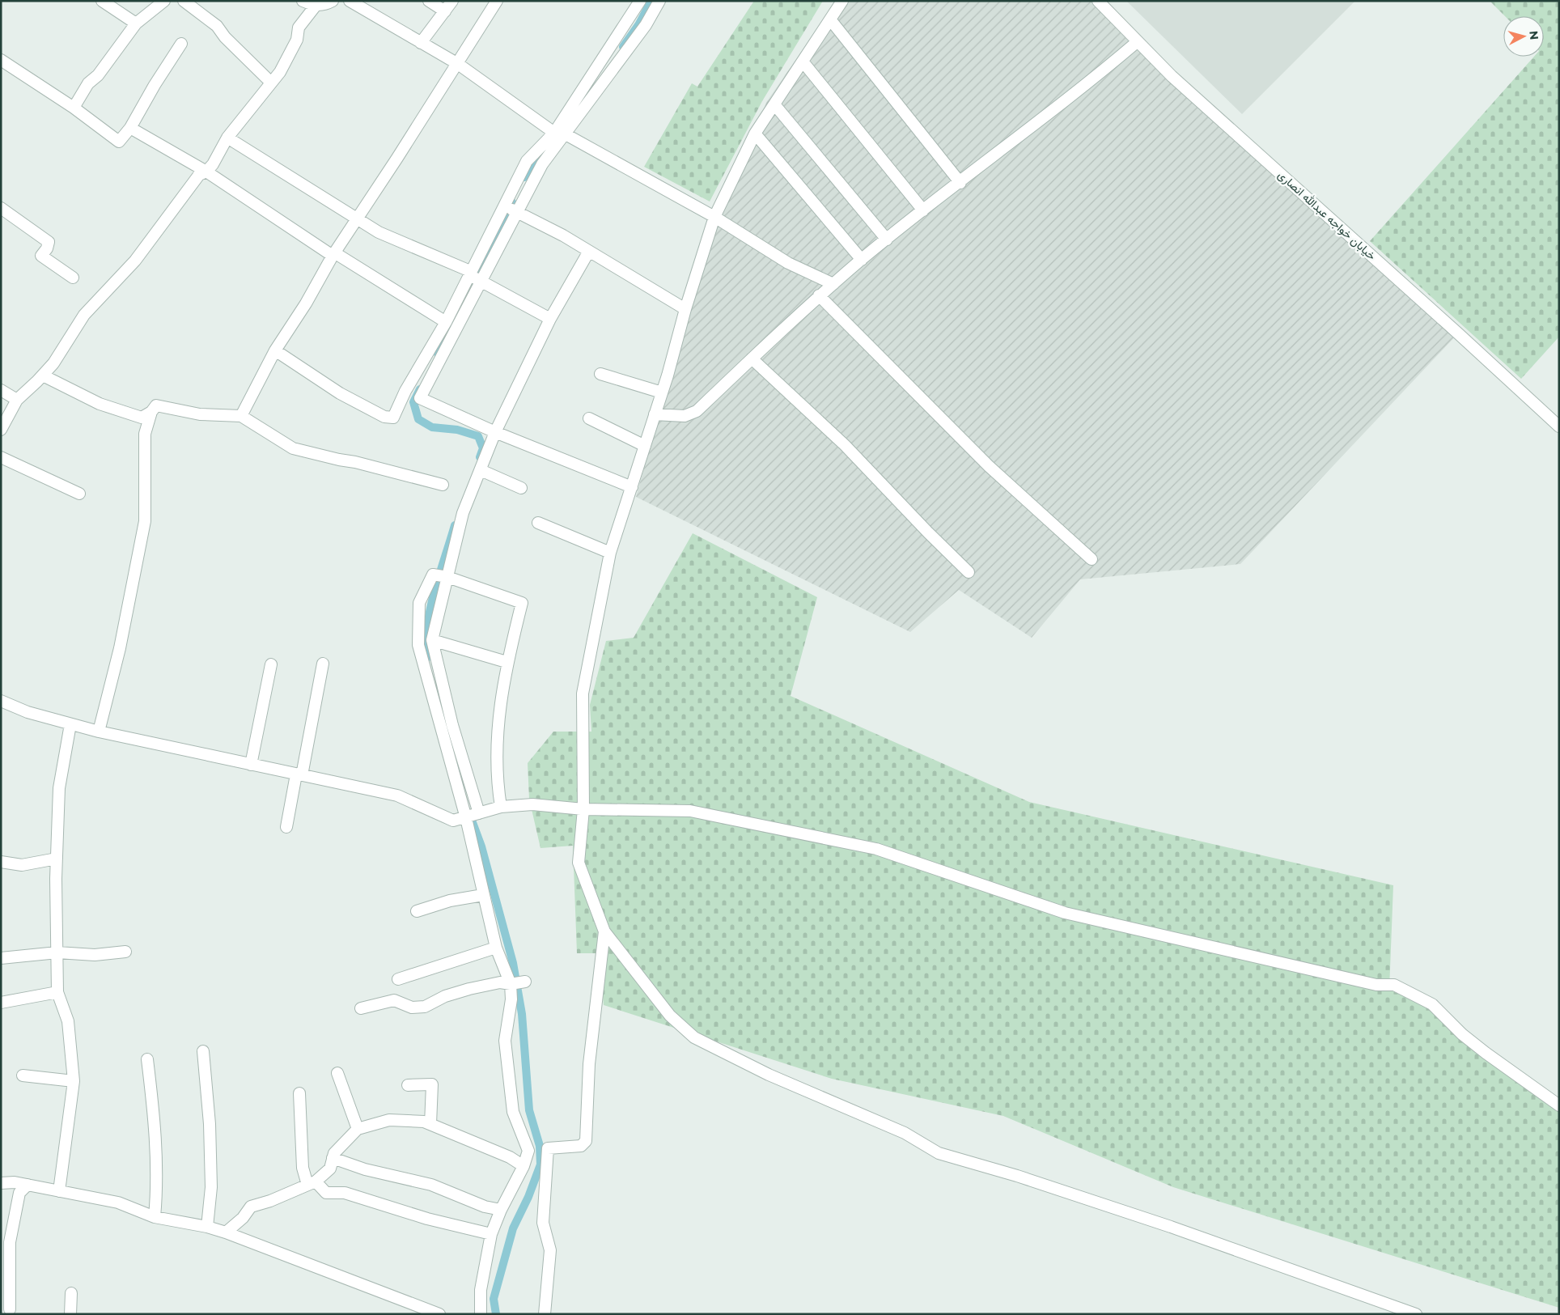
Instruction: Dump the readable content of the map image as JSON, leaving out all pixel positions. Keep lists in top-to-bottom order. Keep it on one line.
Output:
{"streets":{"street":["خیابان خواجه عبدالله انصاری"]},"north":"right"}
